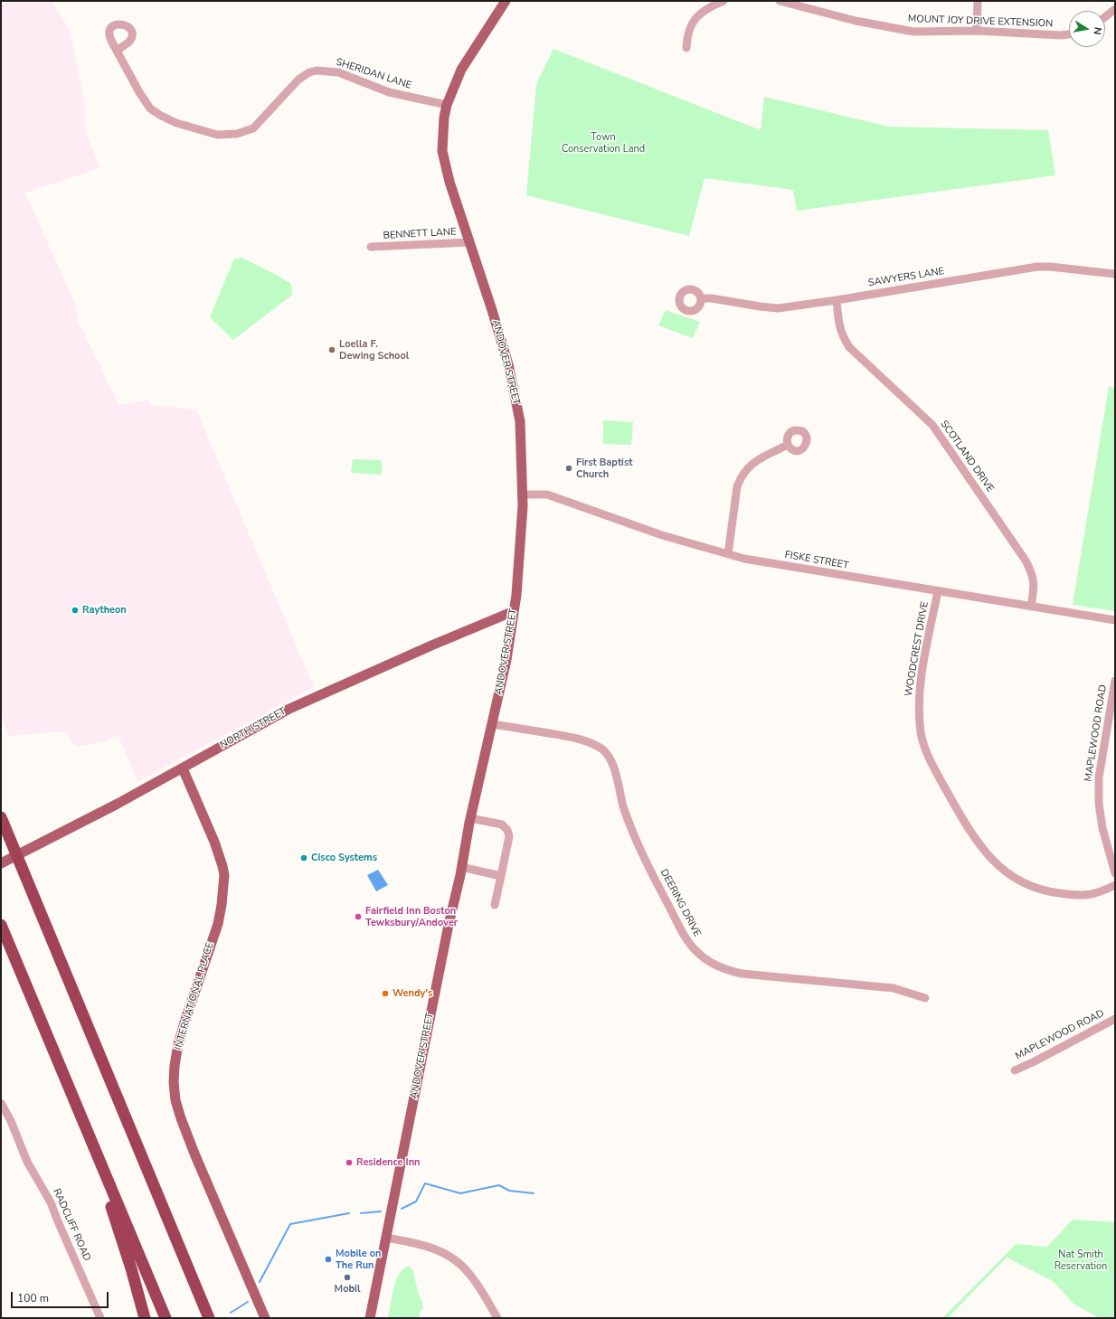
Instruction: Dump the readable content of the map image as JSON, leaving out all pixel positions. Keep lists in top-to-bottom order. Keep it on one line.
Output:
{"streets":{"main road":["ANDOVER STREET","NORTH STREET","INTERNATIONAL PLACE"],"street":["MOUNT JOY DRIVE EXTENSION","SHERIDAN LANE","BENNETT LANE","SAWYERS LANE","SCOTLAND DRIVE","FISKE STREET","WOODCREST DRIVE","MAPLEWOOD ROAD","DEERING DRIVE","RADCLIFF ROAD"]},"crossings":[["SHERIDAN LANE","ANDOVER STREET"],["BENNETT LANE","ANDOVER STREET"],["SAWYERS LANE","SCOTLAND DRIVE"],["ANDOVER STREET","FISKE STREET"],["ANDOVER STREET","NORTH STREET"],["ANDOVER STREET","DEERING DRIVE"],["SCOTLAND DRIVE","FISKE STREET"],["FISKE STREET","WOODCREST DRIVE"],["NORTH STREET","INTERNATIONAL PLACE"]],"parks":["Town Conservation Land","Nat Smith Reservation"],"places":["Loella F. Dewing School","First Baptist Church","Raytheon","Cisco Systems","Fairfield Inn Boston Tewksbury/Andover","Wendy's","Residence Inn","Mobile on The Run","Mobil"],"scale_bar":"100 m","north":"right"}
